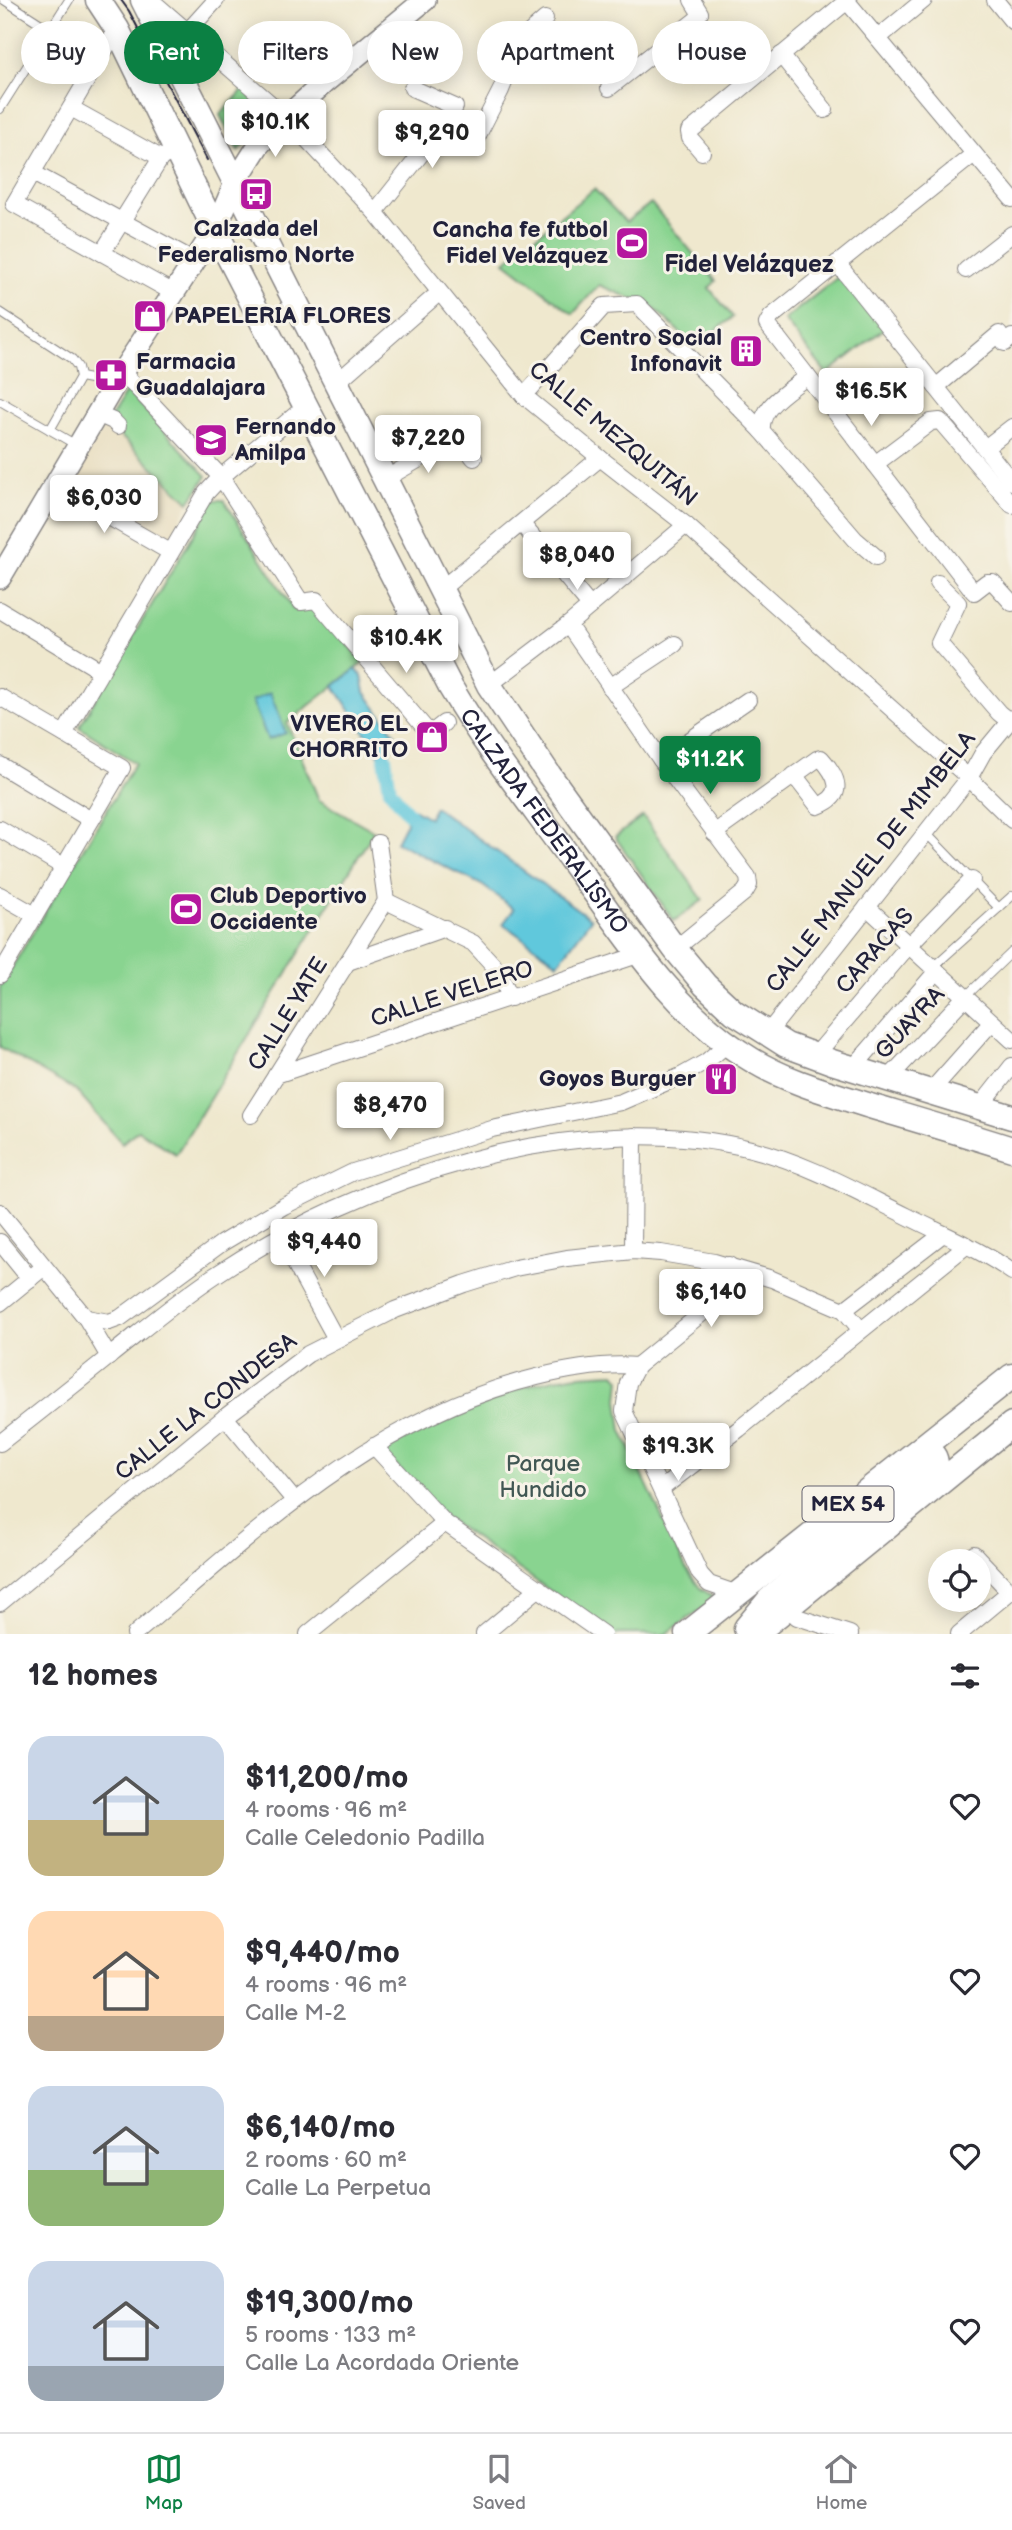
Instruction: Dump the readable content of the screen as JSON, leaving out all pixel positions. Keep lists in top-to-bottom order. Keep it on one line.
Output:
{"streets":{"main road":["CALZADA FEDERALISMO","MEX 54"],"street":["CALLE MEZQUITÁN","CALLE MANUEL DE MIMBELA","CARACAS","CALLE VELERO","CALLE YATE","GUAYRA","CALLE LA CONDESA"]},"crossings":[["CALLE MEZQUITÁN","CALLE MANUEL DE MIMBELA"],["CALZADA FEDERALISMO","CALLE MANUEL DE MIMBELA"],["CALZADA FEDERALISMO","CARACAS"],["CALZADA FEDERALISMO","CALLE VELERO"],["CALZADA FEDERALISMO","GUAYRA"],["CALLE VELERO","CALLE YATE"]],"districts":["Fidel Velázquez"],"parks":["Parque Hundido"],"places":{"bus stop":["Calzada del Federalismo Norte"],"sports":["Cancha fe futbol Fidel Velázquez","Club Deportivo Occidente"],"shop":["PAPELERIA FLORES","VIVERO EL CHORRITO"],"building":["Centro Social Infonavit"],"pharmacy":["Farmacia Guadalajara"],"school or university":["Fernando Amilpa"],"restaurant":["Goyos Burguer"]},"page":{"chip":["Buy","Rent","Filters","New","Apartment","House"],"price":["$10.1K","$9,290","$16.5K","$7,220","$6,030","$8,040","$10.4K","$11.2K","$8,470","$9,440","$6,140","$19.3K"],"heading":"12 homes","list":[{"name":"$11,200/mo","note":"4 rooms · 96 m² · Calle Celedonio Padilla"},{"name":"$9,440/mo","note":"4 rooms · 96 m² · Calle M-2"},{"name":"$6,140/mo","note":"2 rooms · 60 m² · Calle La Perpetua"},{"name":"$19,300/mo","note":"5 rooms · 133 m² · Calle La Acordada Oriente"}],"tabs":["Map","Saved","Home"]}}
